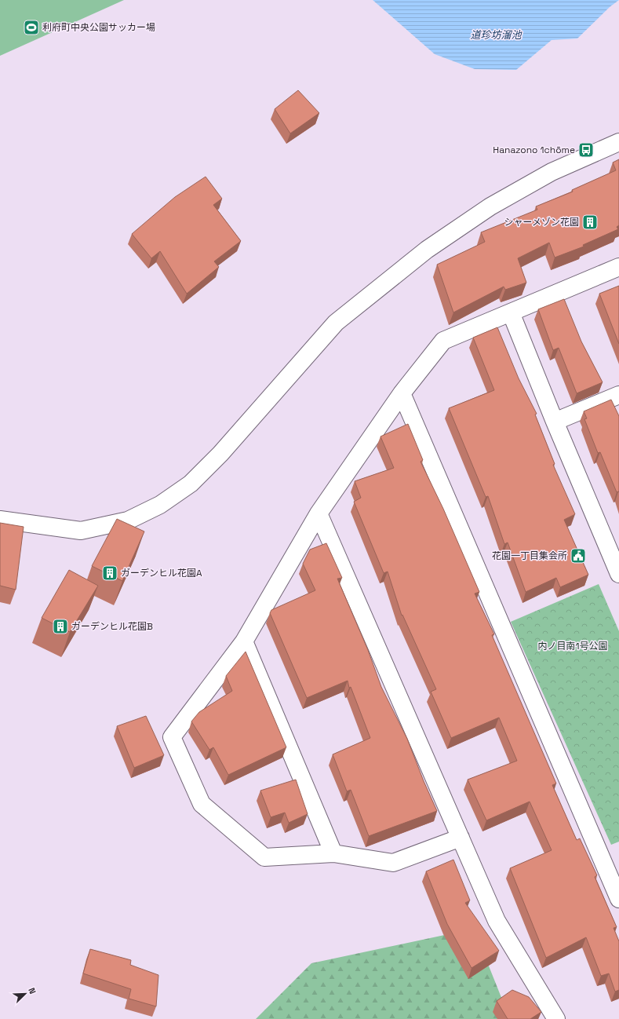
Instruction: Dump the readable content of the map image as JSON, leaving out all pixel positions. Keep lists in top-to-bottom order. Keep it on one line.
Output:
{"water":["道珍坊溜池"],"parks":["内ノ目南1号公園"],"places":{"sports":["利府町中央公園サッカー場"],"bus stop":["Hanazono 1chōme"],"building":["シャーメゾン花園","ガーデンヒル花園A","ガーデンヒル花園B"],"public building":["花園一丁目集会所"]},"north":"top right"}
